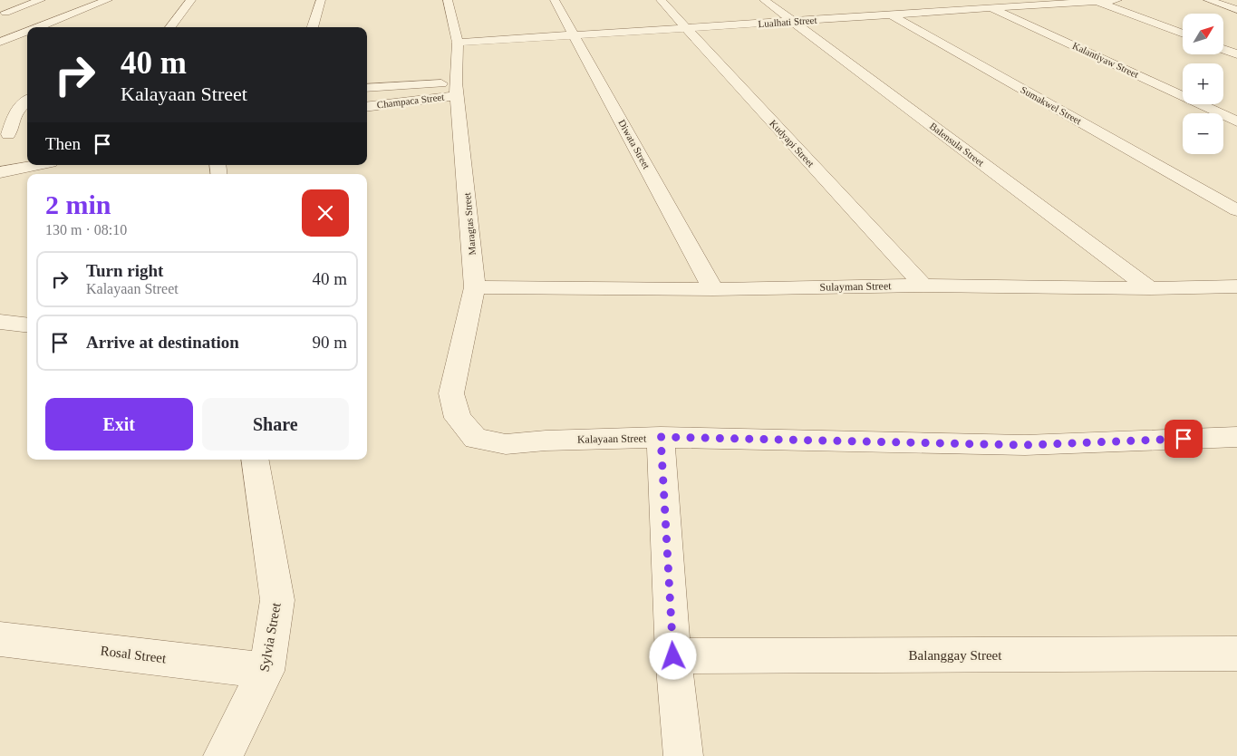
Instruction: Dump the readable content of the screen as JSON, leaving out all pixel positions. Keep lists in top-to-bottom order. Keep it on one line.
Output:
{"streets":{"street":["Lualhati Street","Kalantiyaw Street","Champaca Street","Sumakwel Street","Kudyapi Street","Diwata Street","Balensula Street","Maragtas Street","Sulayman Street","Kalayaan Street","Sylvia Street","Rosal Street","Balanggay Street"]},"crossings":[["Lualhati Street","Kalantiyaw Street"],["Lualhati Street","Sumakwel Street"],["Lualhati Street","Kudyapi Street"],["Lualhati Street","Diwata Street"],["Lualhati Street","Balensula Street"],["Lualhati Street","Maragtas Street"],["Champaca Street","Maragtas Street"],["Kudyapi Street","Sulayman Street"],["Diwata Street","Sulayman Street"],["Balensula Street","Sulayman Street"],["Maragtas Street","Sulayman Street"],["Maragtas Street","Kalayaan Street"],["Sylvia Street","Rosal Street"]],"north":"top right","page":{"map_buttons":["+","−"],"turn":["40 m","Kalayaan Street"],"then":"Then","heading":["2 min","130 m · 08:10"],"list":[{"name":"Turn right","note":"Kalayaan Street","value":"40 m"},{"name":"Arrive at destination","value":"90 m"}],"buttons":["Exit","Share"]}}
